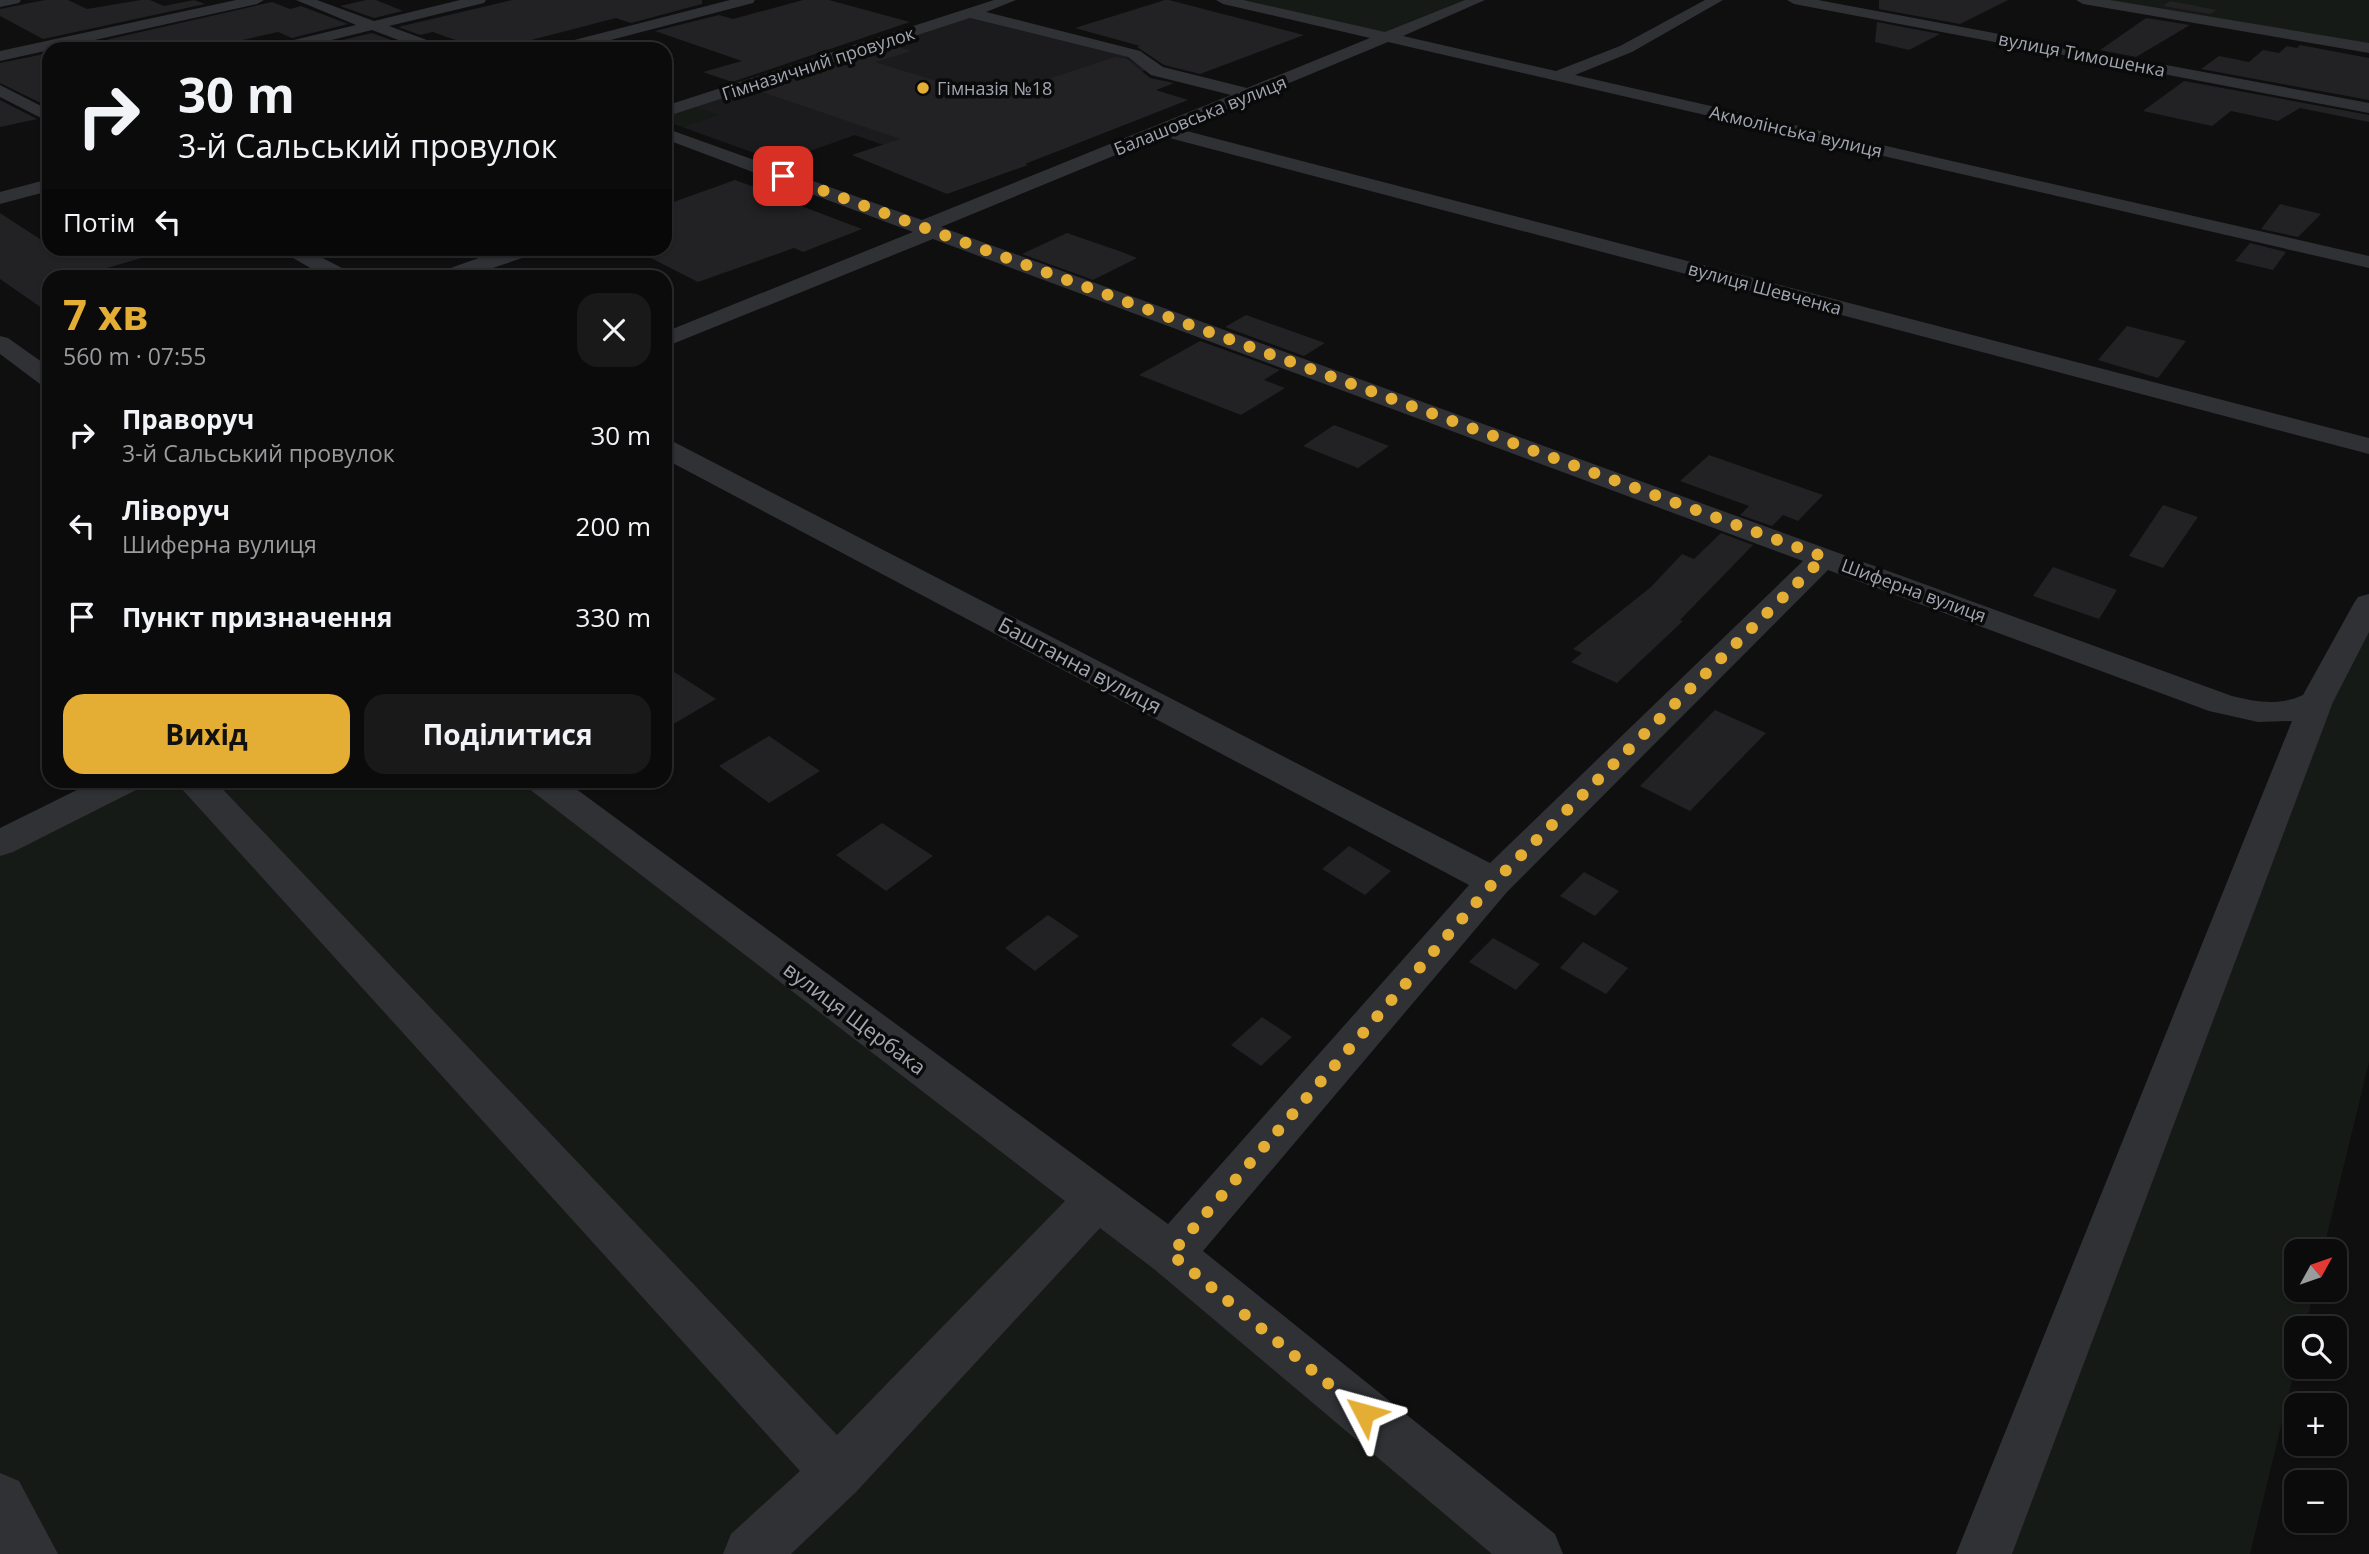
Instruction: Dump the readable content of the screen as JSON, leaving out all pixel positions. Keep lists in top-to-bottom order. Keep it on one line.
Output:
{"streets":{"street":["вулиця Тимошенка","Гімназичний провулок","Балашовська вулиця","Акмолінська вулиця","вулиця Шевченка","Шиферна вулиця","Баштанна вулиця","вулиця Щербака"]},"crossings":[["Балашовська вулиця","Акмолінська вулиця"],["Балашовська вулиця","вулиця Шевченка"],["Балашовська вулиця","Шиферна вулиця"]],"places":["Гімназія №18"],"north":"top right","page":{"turn":["30 m","3-й Сальський провулок"],"then":"Потім","heading":["7 хв","560 m · 07:55"],"list":[{"name":"Праворуч","note":"3-й Сальський провулок","value":"30 m"},{"name":"Ліворуч","note":"Шиферна вулиця","value":"200 m"},{"name":"Пункт призначення","value":"330 m"}],"buttons":["Вихід","Поділитися"],"map_buttons":["+","−"]}}
